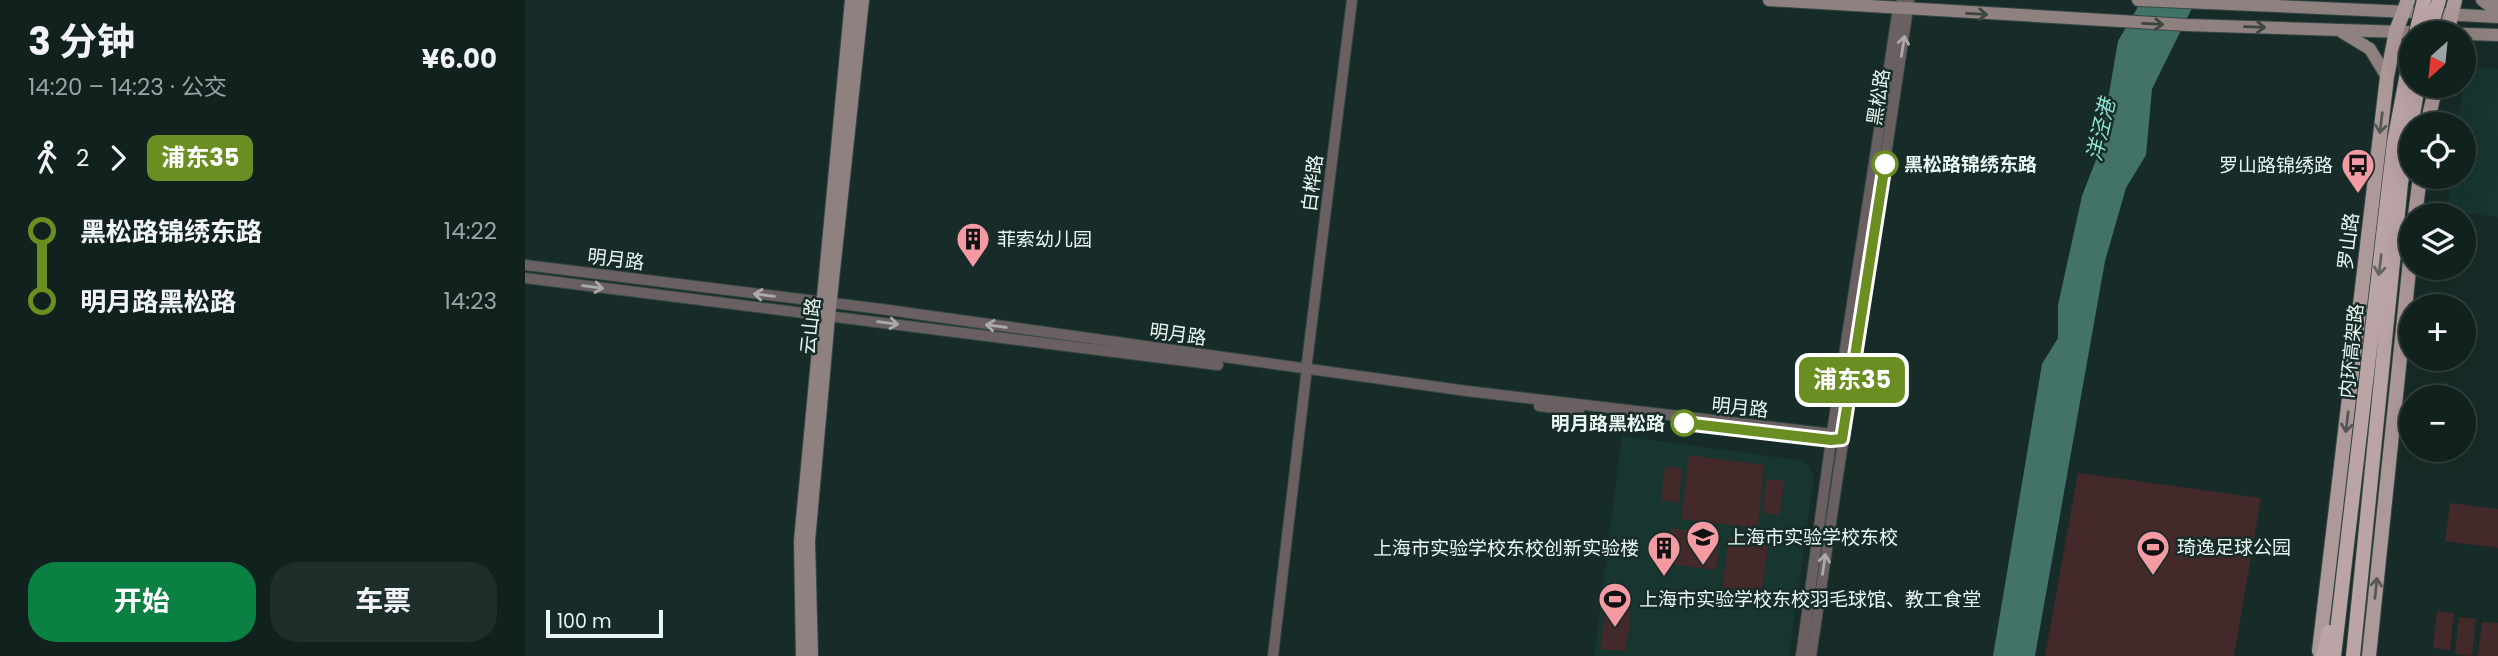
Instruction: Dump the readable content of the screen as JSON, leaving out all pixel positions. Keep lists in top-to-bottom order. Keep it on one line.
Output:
{"streets":{"highway":["内环高架路"],"main road":["罗山路","云山路"],"street":["白桦路","明月路"]},"crossings":[["白桦路","明月路"],["明月路","云山路"]],"water":["洋泾港"],"places":{"other":["黑松路锦绣东路","明月路黑松路"],"bus stop":["罗山路锦绣路"],"building":["菲索幼儿园","上海市实验学校东校创新实验楼"],"school or university":["上海市实验学校东校"],"sports":["琦逸足球公园","上海市实验学校东校羽毛球馆、教工食堂"]},"lines":["bus line 浦东35"],"scale_bar":"100 m","north":"bottom left","page":{"heading":["3 分钟","14:20 – 14:23 · 公交","¥6.00"],"on_map":"浦东35","map_buttons":["+","−"],"legs":["2","浦东35"],"list":[{"name":"黑松路锦绣东路","value":"14:22"},{"name":"明月路黑松路","value":"14:23"}],"buttons":["开始","车票"],"scale":"100 m"}}
